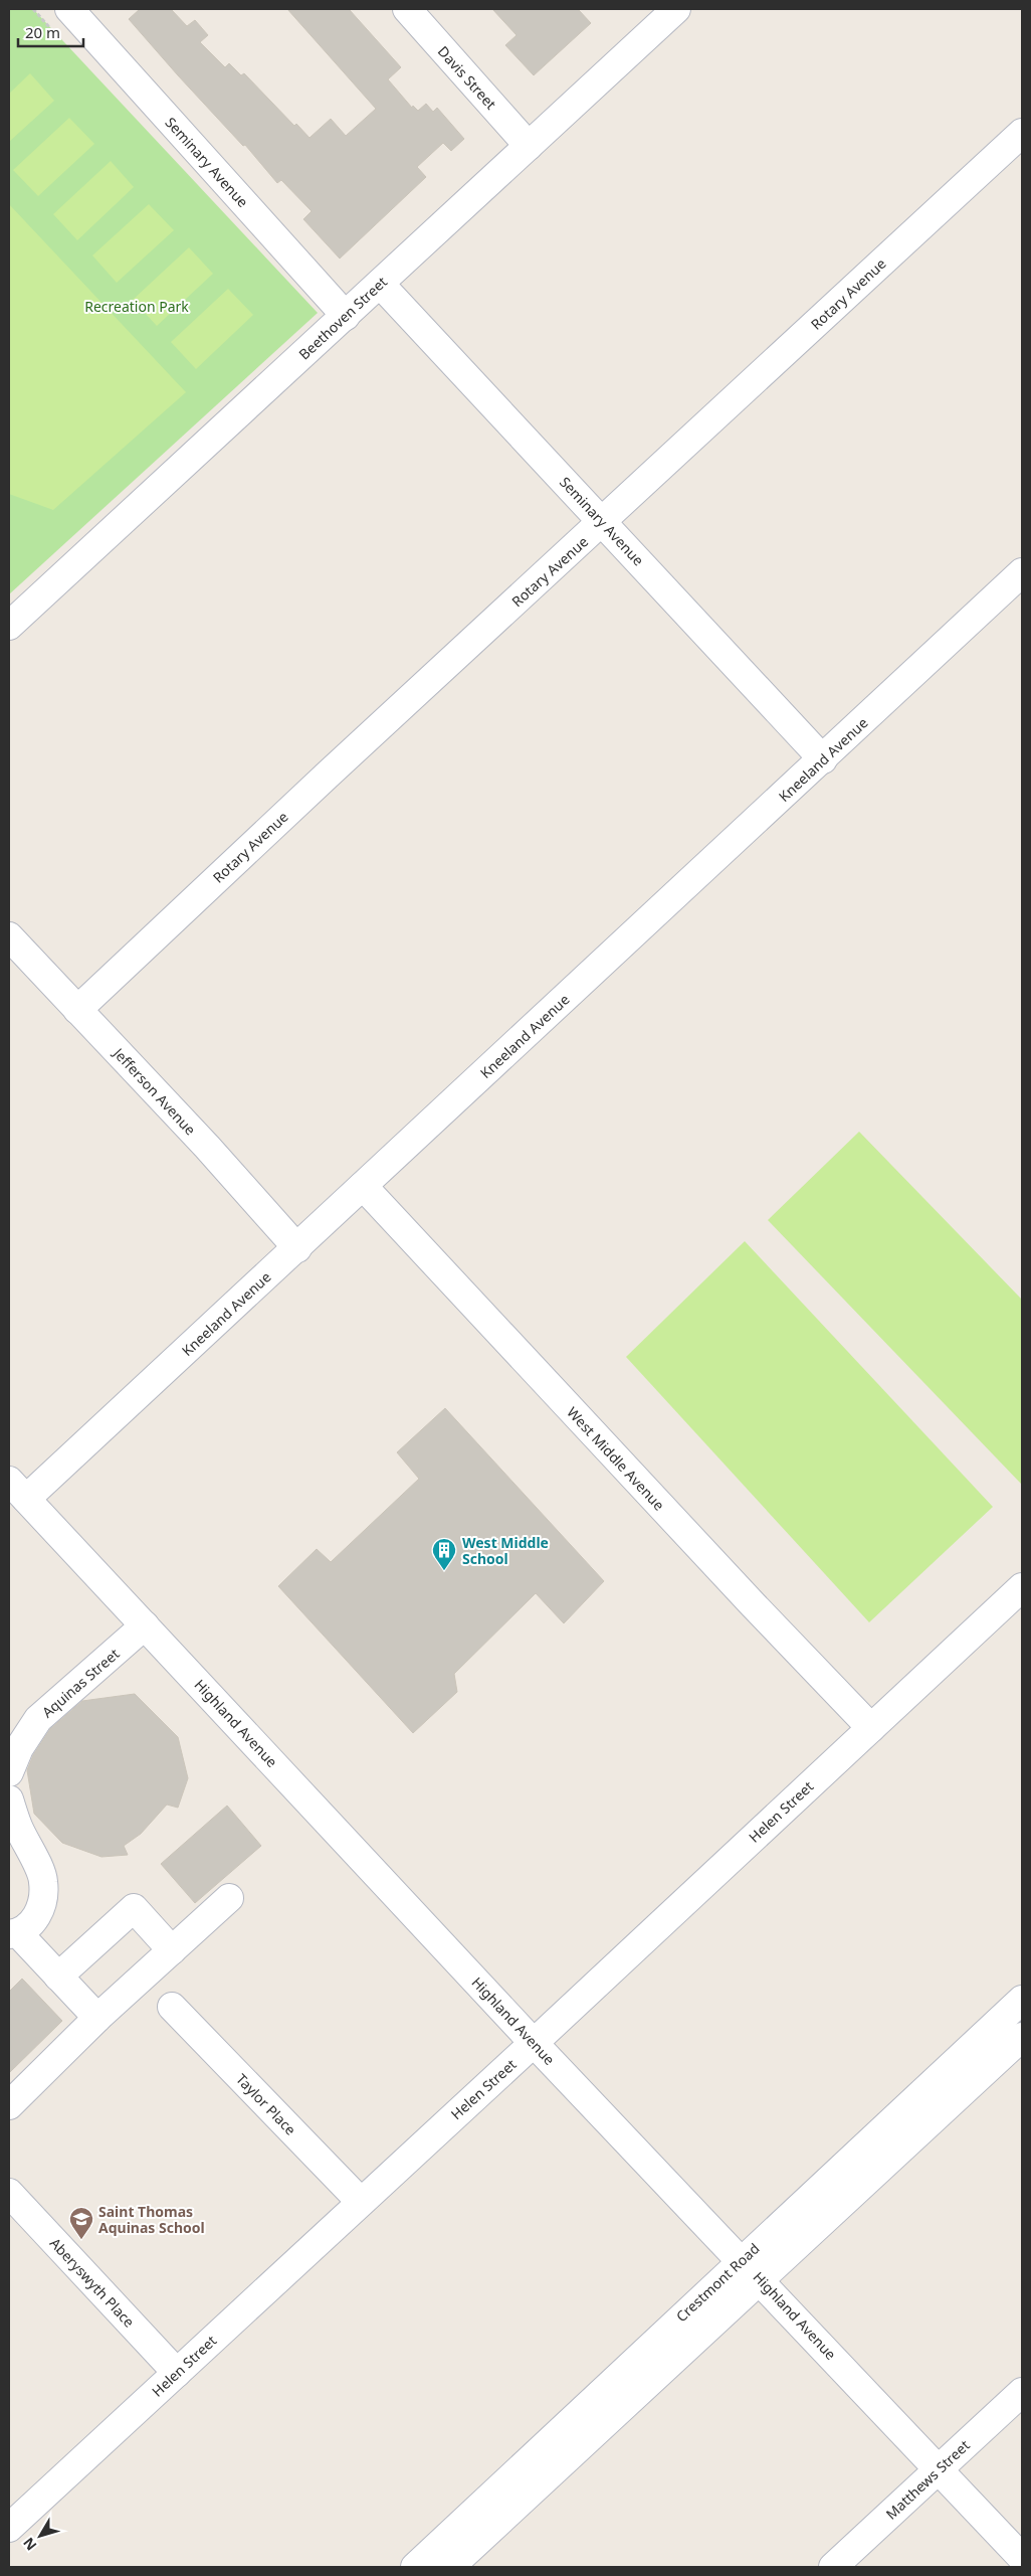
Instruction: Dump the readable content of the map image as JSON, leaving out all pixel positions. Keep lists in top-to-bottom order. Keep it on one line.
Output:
{"streets":{"street":["Davis Street","Seminary Avenue","Rotary Avenue","Beethoven Street","Kneeland Avenue","Jefferson Avenue","West Middle Avenue","Aquinas Street","Highland Avenue","Helen Street","Taylor Place","Aberyswyth Place","Crestmont Road","Matthews Street"]},"crossings":[["Davis Street","Beethoven Street"],["Seminary Avenue","Rotary Avenue"],["Seminary Avenue","Beethoven Street"],["Seminary Avenue","Kneeland Avenue"],["Rotary Avenue","Jefferson Avenue"],["Kneeland Avenue","Jefferson Avenue"],["Kneeland Avenue","West Middle Avenue"],["Kneeland Avenue","Highland Avenue"],["West Middle Avenue","Helen Street"],["Aquinas Street","Highland Avenue"],["Highland Avenue","Helen Street"],["Highland Avenue","Crestmont Road"],["Highland Avenue","Matthews Street"],["Helen Street","Taylor Place"],["Helen Street","Aberyswyth Place"]],"parks":["Recreation Park"],"places":{"building":["West Middle School"],"school or university":["Saint Thomas Aquinas School"]},"scale_bar":"20 m","north":"bottom left"}
